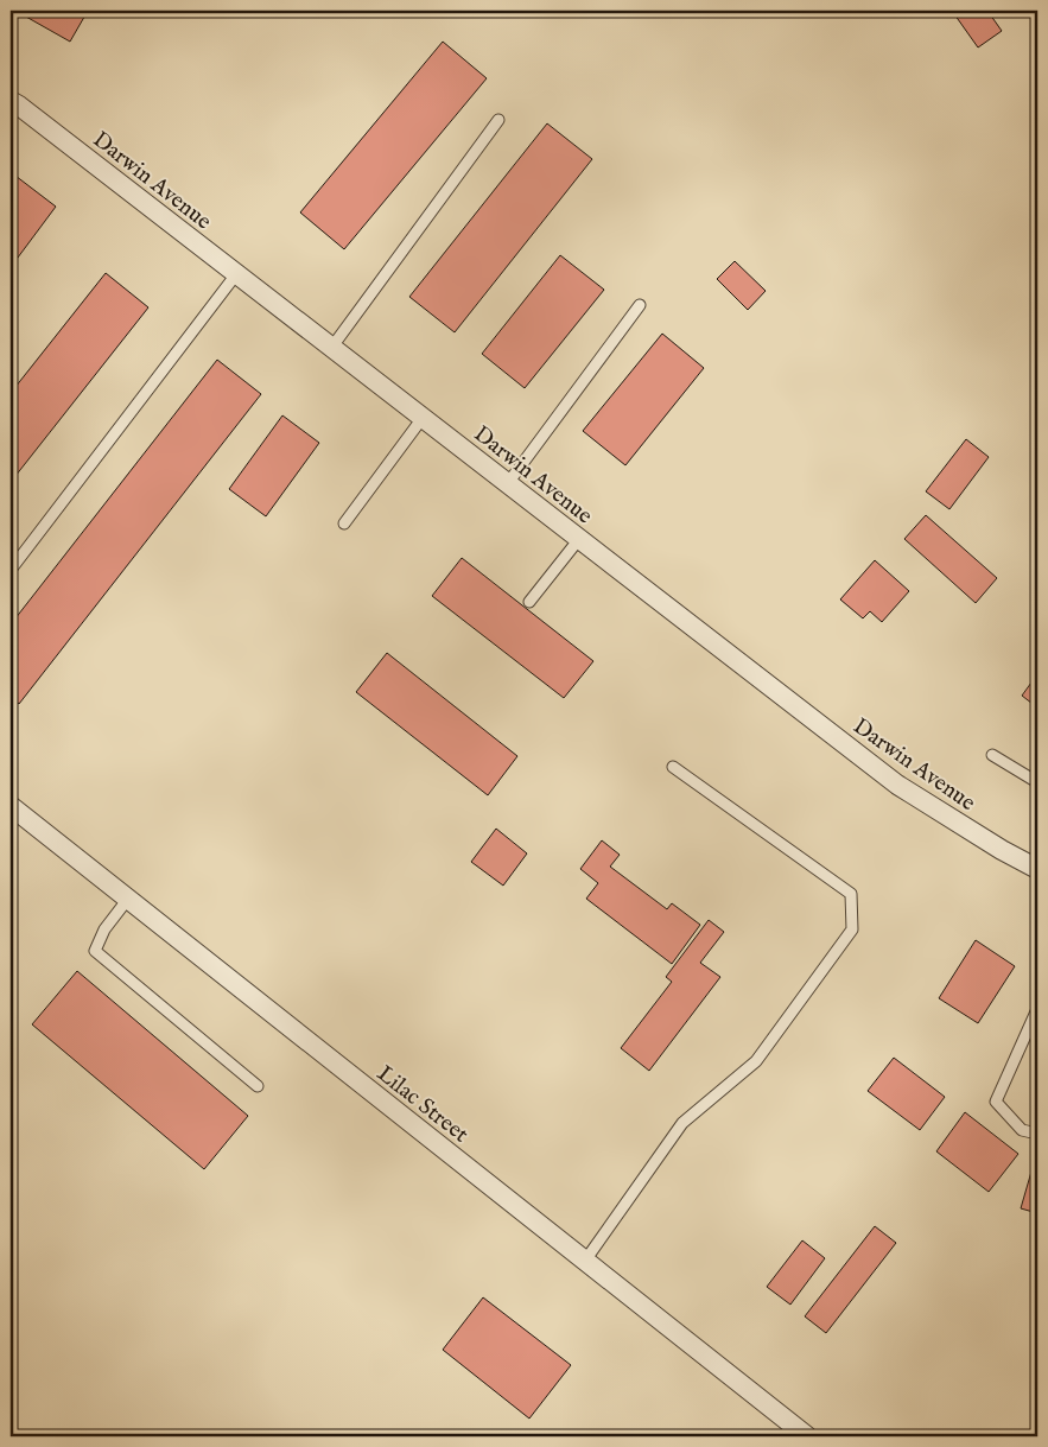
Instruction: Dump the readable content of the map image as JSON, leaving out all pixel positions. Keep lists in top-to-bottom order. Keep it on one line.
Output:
{"streets":{"street":["Darwin Avenue","Lilac Street"]}}
